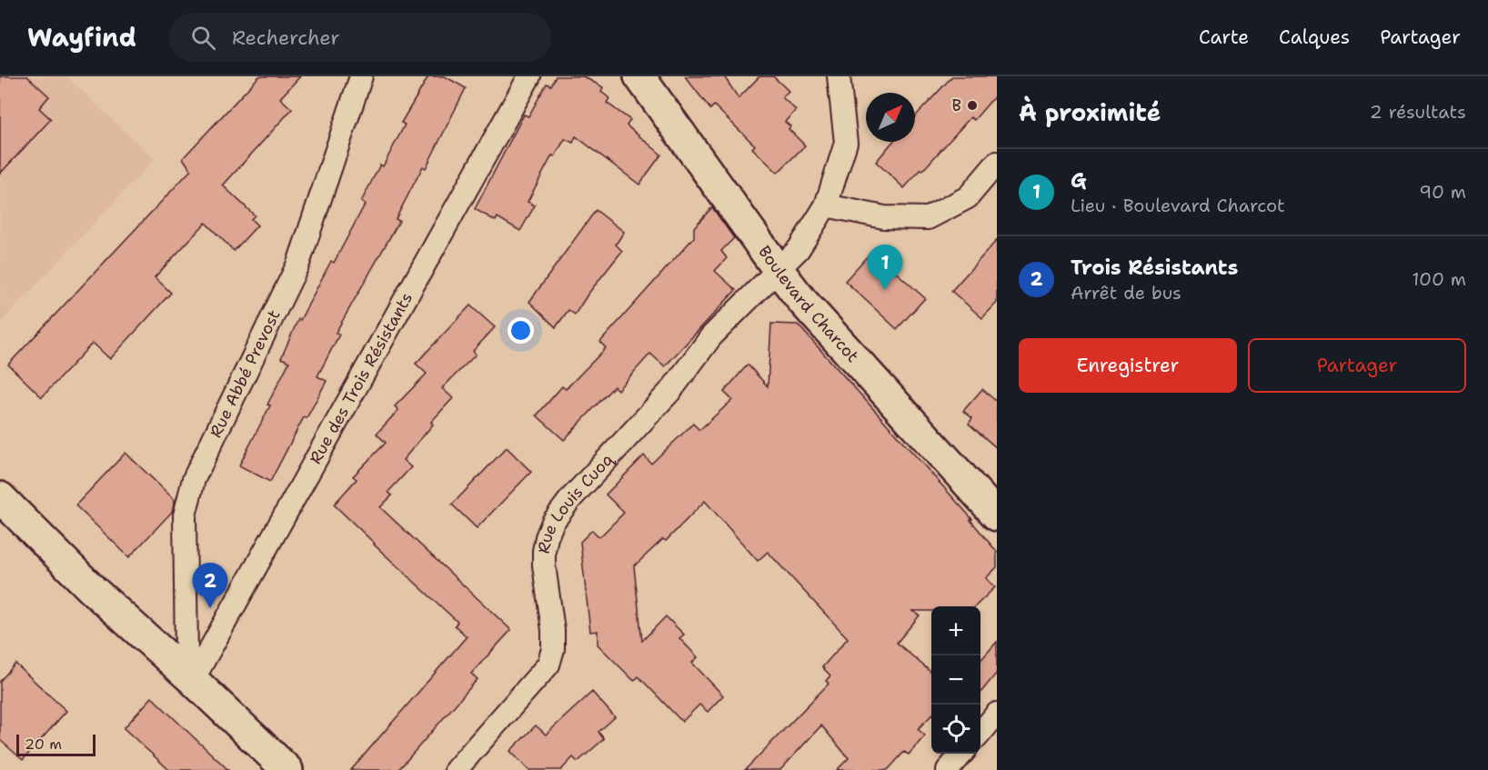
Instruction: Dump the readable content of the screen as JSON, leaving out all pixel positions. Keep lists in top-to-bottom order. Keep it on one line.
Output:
{"streets":{"street":["Boulevard Charcot","Rue Abbé Prevost","Rue des Trois Résistants","Rue Louis Cuoq"]},"crossings":[["Boulevard Charcot","Rue Louis Cuoq"],["Rue Abbé Prevost","Rue des Trois Résistants"]],"places":["B"],"scale_bar":"20 m","north":"top right","page":{"header":"Wayfind","search":"Rechercher","nav":["Carte","Calques","Partager"],"heading":["À proximité","2 résultats"],"list":[{"mark":"1","name":"G","note":"Lieu · Boulevard Charcot","value":"90 m"},{"mark":"2","name":"Trois Résistants","note":"Arrêt de bus","value":"100 m"}],"pins":["1","2"],"buttons":["Enregistrer","Partager"],"map_buttons":["+","−"],"scale":"20 m"}}
